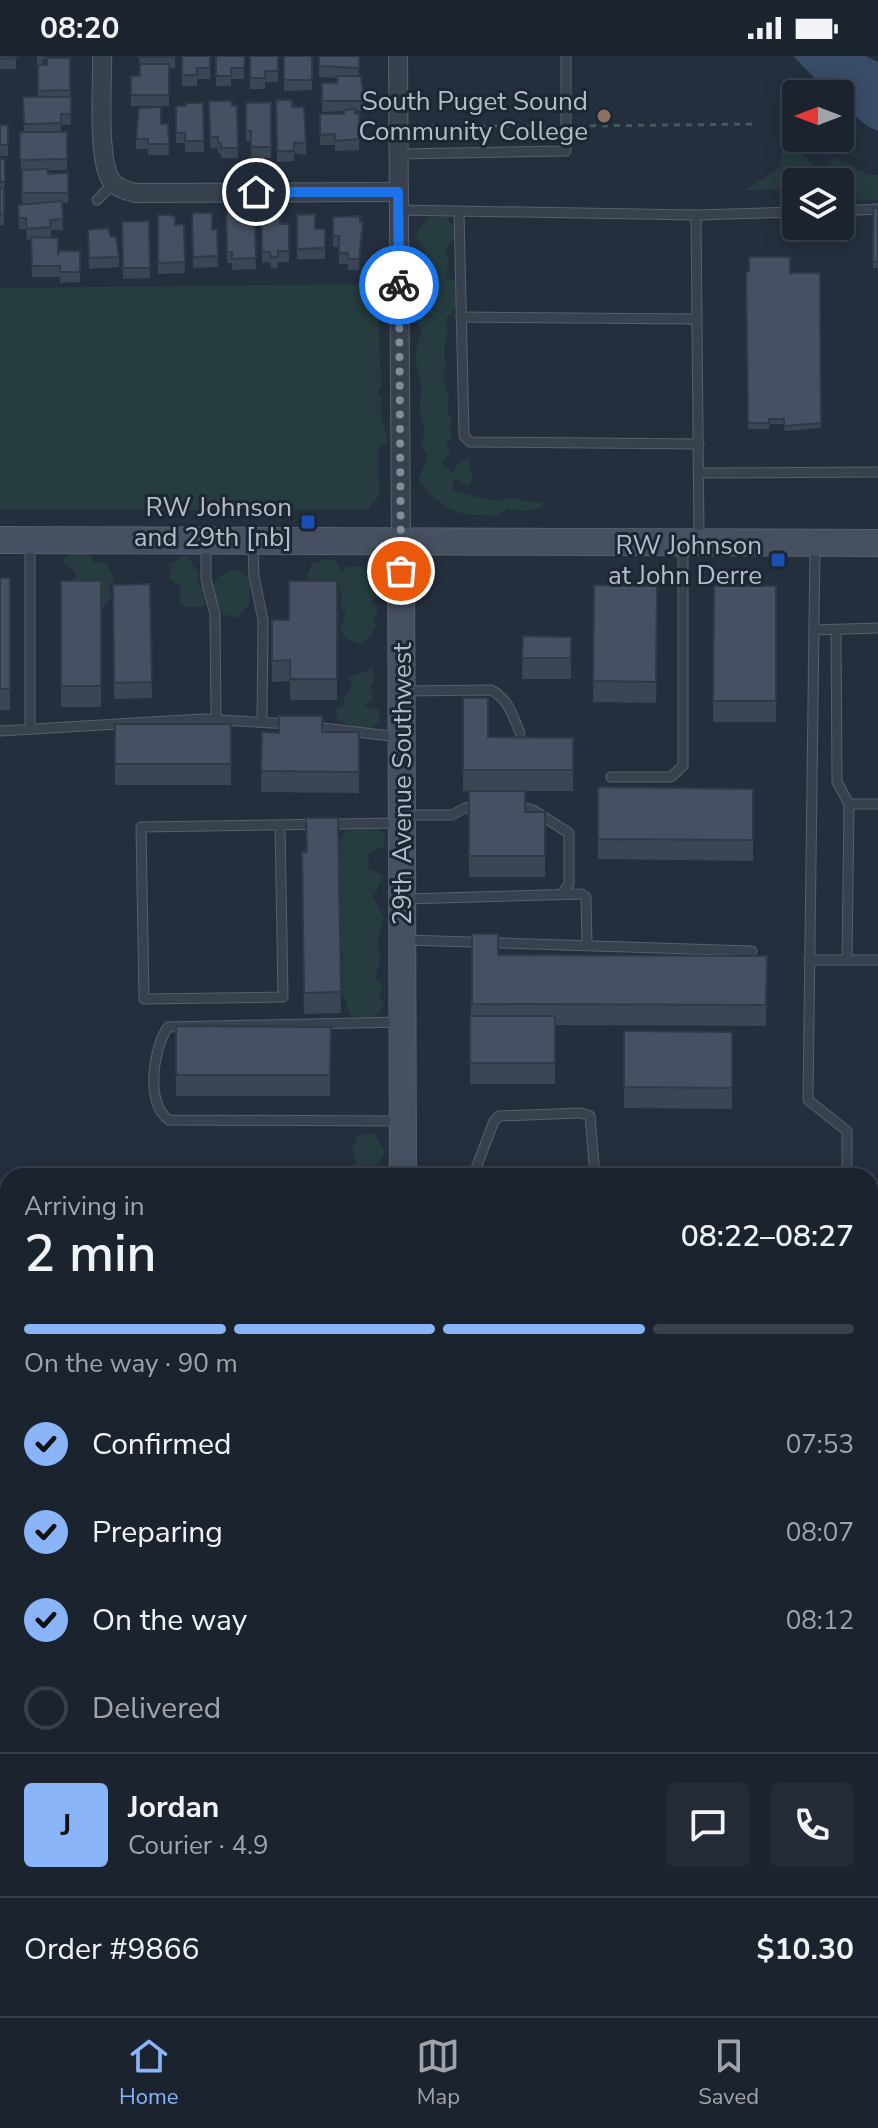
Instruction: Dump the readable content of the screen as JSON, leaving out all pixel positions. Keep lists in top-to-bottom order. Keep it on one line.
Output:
{"streets":{"street":["29th Avenue Southwest"]},"places":{"other":["South Puget Sound Community College"],"transit":["RW Johnson and 29th [nb]","RW Johnson at John Derre"]},"north":"left","page":{"status":"08:20","heading":["2 min","Arriving in","08:22–08:27"],"panel":["Jordan","Courier · 4.9","Order #9866","$10.30"],"bar":"On the way · 90 m","list":[["Confirmed","07:53"],["Preparing","08:07"],["On the way","08:12"],"Delivered"],"round":"J","tabs":["Home","Map","Saved"]}}
